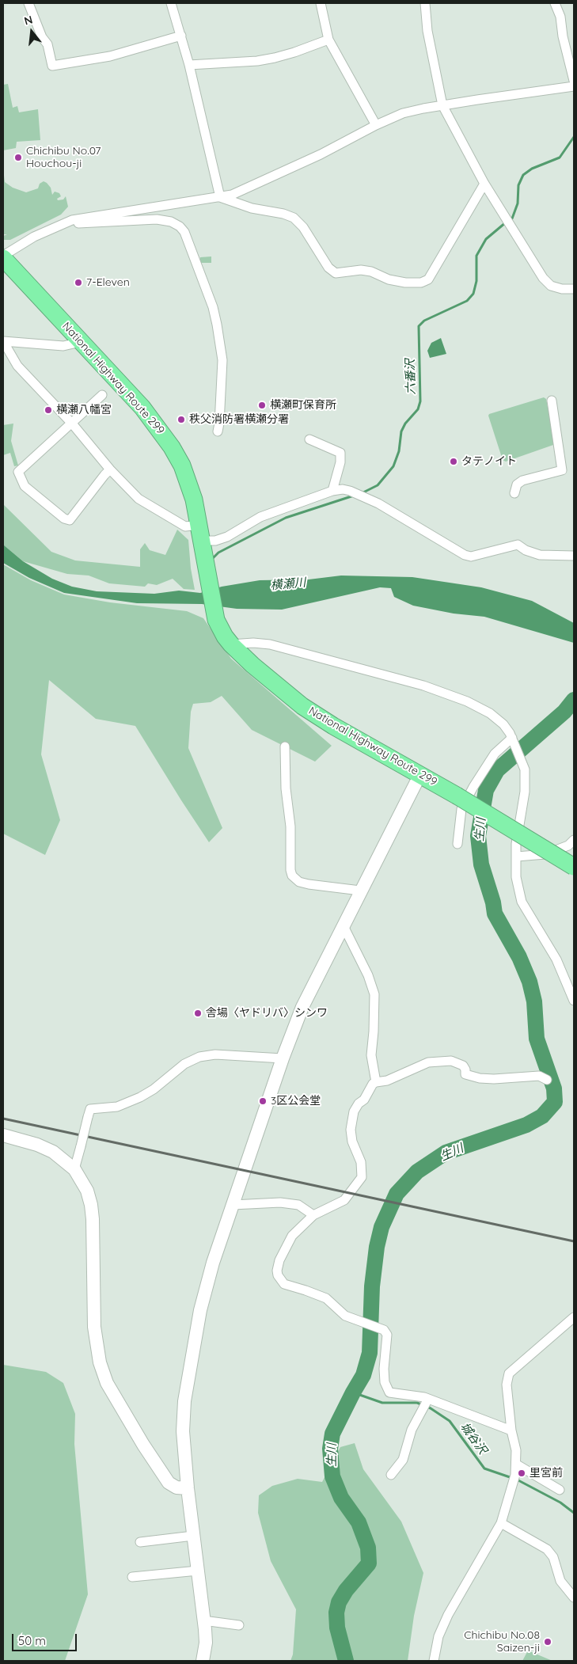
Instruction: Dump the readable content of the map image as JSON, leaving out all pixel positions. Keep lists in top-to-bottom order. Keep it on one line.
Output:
{"streets":{"highway":["National Highway Route 299"]},"water":["六番沢","横瀬川","生川","城谷沢"],"places":["Chichibu No.07 Houchou-ji","7-Eleven","横瀬町保育所","横瀬八幡宮","秩父消防署横瀬分署","タテノイト","舎場〈ヤドリバ〉シンワ","3区公会堂","里宮前","Chichibu No.08 Saizen-ji"],"scale_bar":"50 m","north":"top"}
